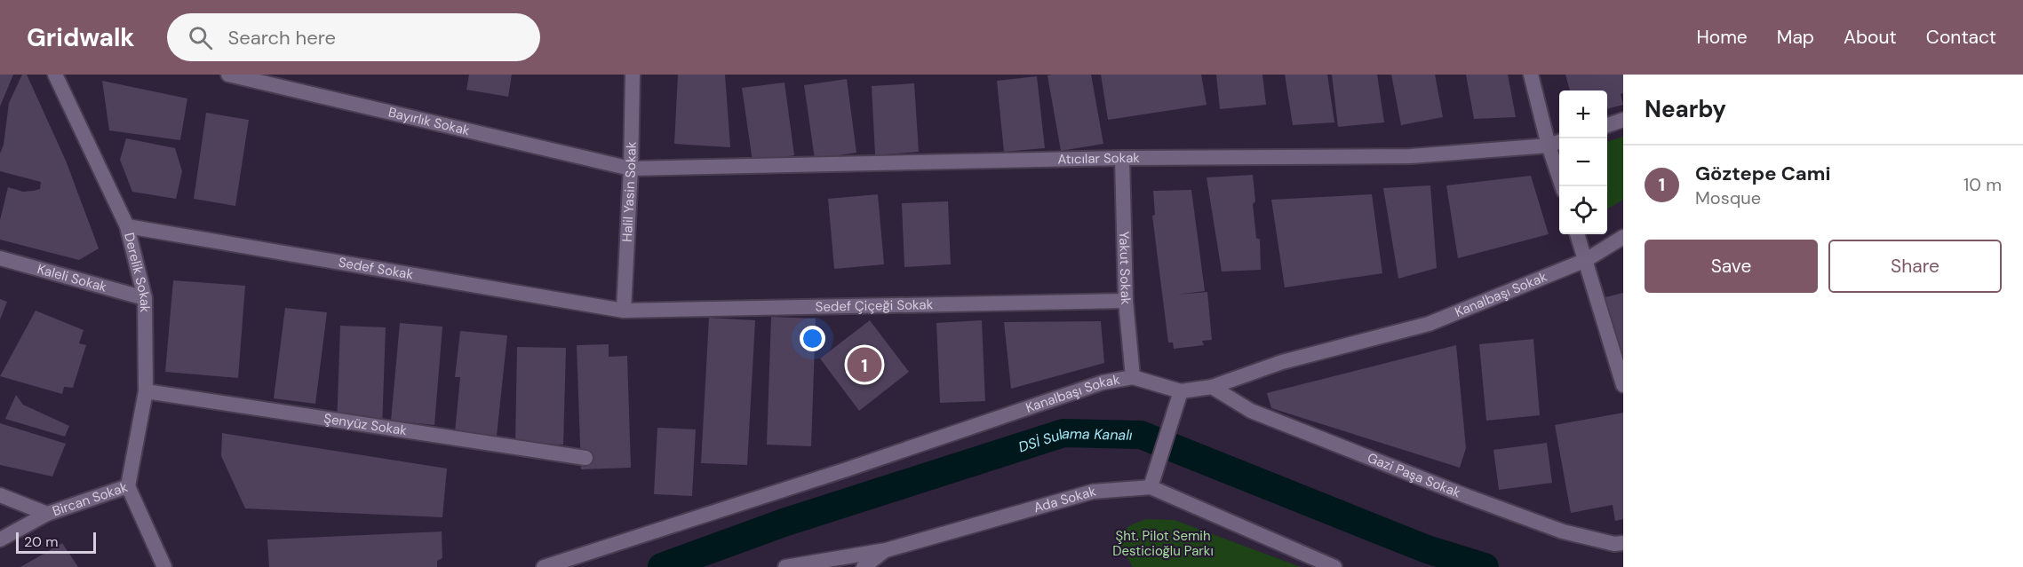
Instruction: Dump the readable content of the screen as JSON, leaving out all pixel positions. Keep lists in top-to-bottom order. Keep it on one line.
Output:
{"streets":{"street":["Bayırlık Sokak","Atıcılar Sokak","Halil Yasin Sokak","Sedef Sokak","Yakut Sokak","Derelik Sokak","Kaleli Sokak","Kanalbaşı Sokak","Sedef Çiçeği Sokak","Şenyüz Sokak","Gazi Paşa Sokak","Ada Sokak","Bircan Sokak"]},"crossings":[["Bayırlık Sokak","Atıcılar Sokak"],["Bayırlık Sokak","Halil Yasin Sokak"],["Atıcılar Sokak","Halil Yasin Sokak"],["Atıcılar Sokak","Yakut Sokak"],["Halil Yasin Sokak","Sedef Sokak"],["Halil Yasin Sokak","Sedef Çiçeği Sokak"],["Sedef Sokak","Derelik Sokak"],["Sedef Sokak","Sedef Çiçeği Sokak"],["Yakut Sokak","Kanalbaşı Sokak"],["Yakut Sokak","Sedef Çiçeği Sokak"],["Derelik Sokak","Kaleli Sokak"],["Derelik Sokak","Şenyüz Sokak"],["Derelik Sokak","Bircan Sokak"],["Kanalbaşı Sokak","Gazi Paşa Sokak"]],"water":["DSİ Sulama Kanalı"],"parks":["Şht. Pilot Semih Desticioğlu Parkı"],"scale_bar":"20 m","page":{"header":"Gridwalk","search":"Search here","nav":["Home","Map","About","Contact"],"heading":"Nearby","map_buttons":["+","−"],"list":[{"mark":"1","name":"Göztepe Cami","note":"Mosque","value":"10 m"}],"buttons":["Save","Share"],"pins":"1","scale":"20 m"}}
